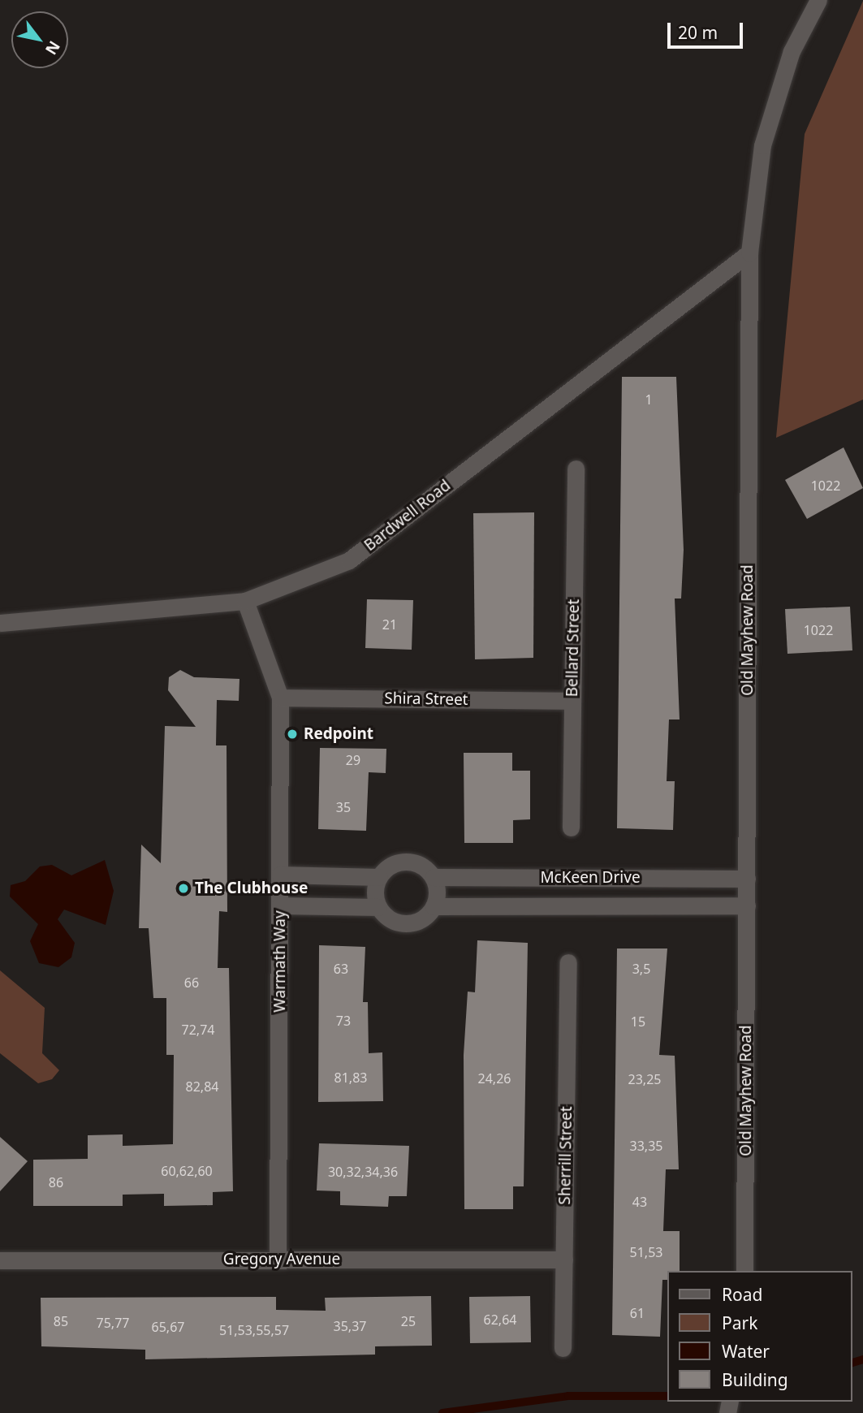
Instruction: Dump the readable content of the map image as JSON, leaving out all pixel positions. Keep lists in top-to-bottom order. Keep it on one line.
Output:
{"streets":{"street":["Bardwell Road","Old Mayhew Road","Bellard Street","Shira Street","McKeen Drive","Warmath Way","Sherrill Street","Gregory Avenue"]},"crossings":[["Bardwell Road","Old Mayhew Road"],["Bardwell Road","Warmath Way"],["Old Mayhew Road","McKeen Drive"],["Bellard Street","Shira Street"],["Shira Street","Warmath Way"],["Warmath Way","Gregory Avenue"],["Sherrill Street","Gregory Avenue"]],"places":["Redpoint","The Clubhouse"],"house_numbers":["1","1022","21","1022","29","35","63","3,5","66","73","15","72,74","81,83","24,26","23,25","82,84","33,35","60,62,60","30,32,34,36","86","43","51,53","61","62,64","85","25","75,77","35,37","65,67","51,53,55,57"],"legend":["Road","Park","Water","Building"],"scale_bar":"20 m","north":"bottom right"}
